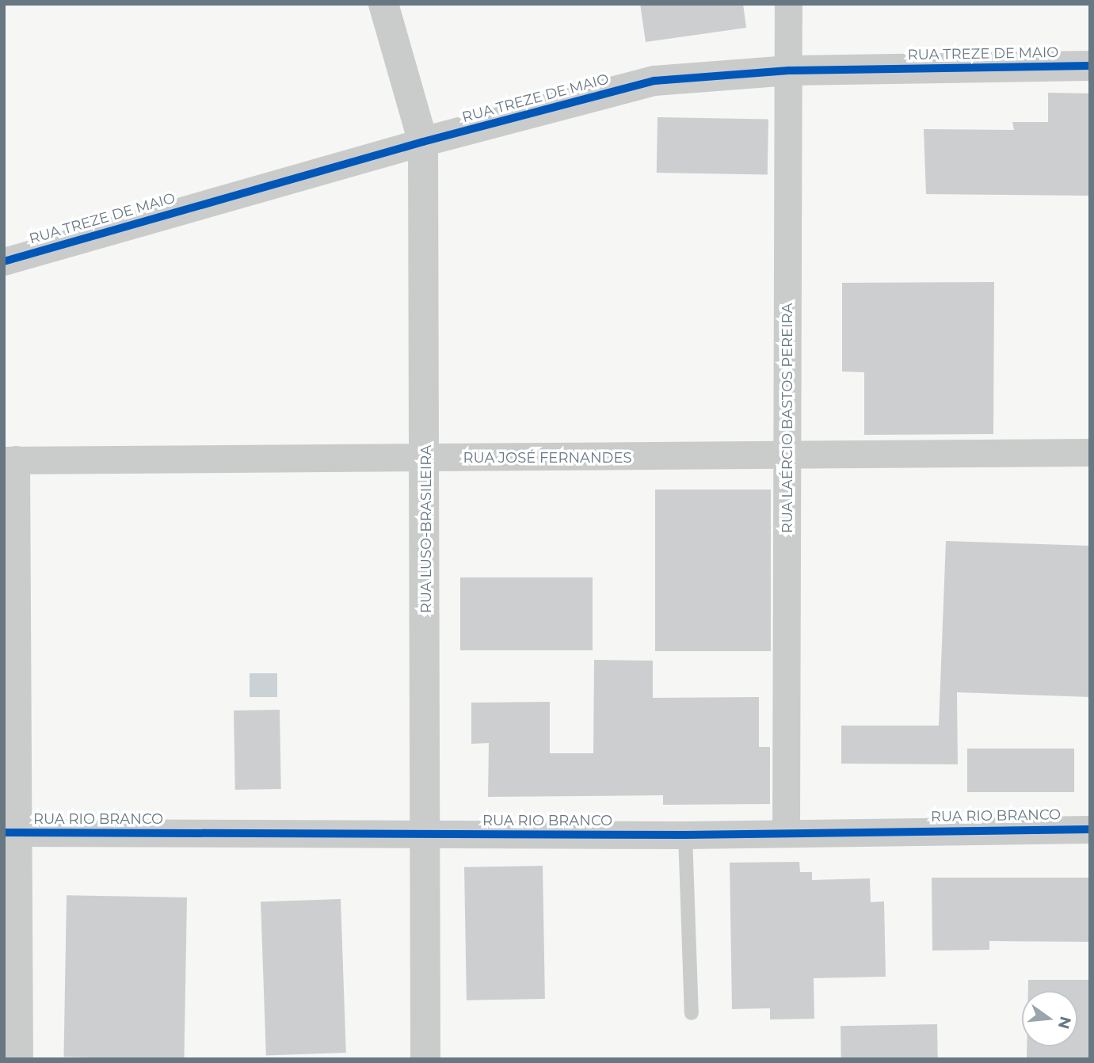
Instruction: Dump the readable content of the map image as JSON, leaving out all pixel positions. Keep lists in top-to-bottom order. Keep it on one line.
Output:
{"streets":{"street":["RUA TREZE DE MAIO","RUA LAÉRCIO BASTOS PEREIRA","RUA JOSÉ FERNANDES","RUA LUSO-BRASILEIRA","RUA RIO BRANCO"]},"crossings":[["RUA TREZE DE MAIO","RUA LAÉRCIO BASTOS PEREIRA"],["RUA TREZE DE MAIO","RUA LUSO-BRASILEIRA"],["RUA LAÉRCIO BASTOS PEREIRA","RUA JOSÉ FERNANDES"],["RUA LAÉRCIO BASTOS PEREIRA","RUA RIO BRANCO"],["RUA JOSÉ FERNANDES","RUA LUSO-BRASILEIRA"],["RUA LUSO-BRASILEIRA","RUA RIO BRANCO"]],"north":"right"}
